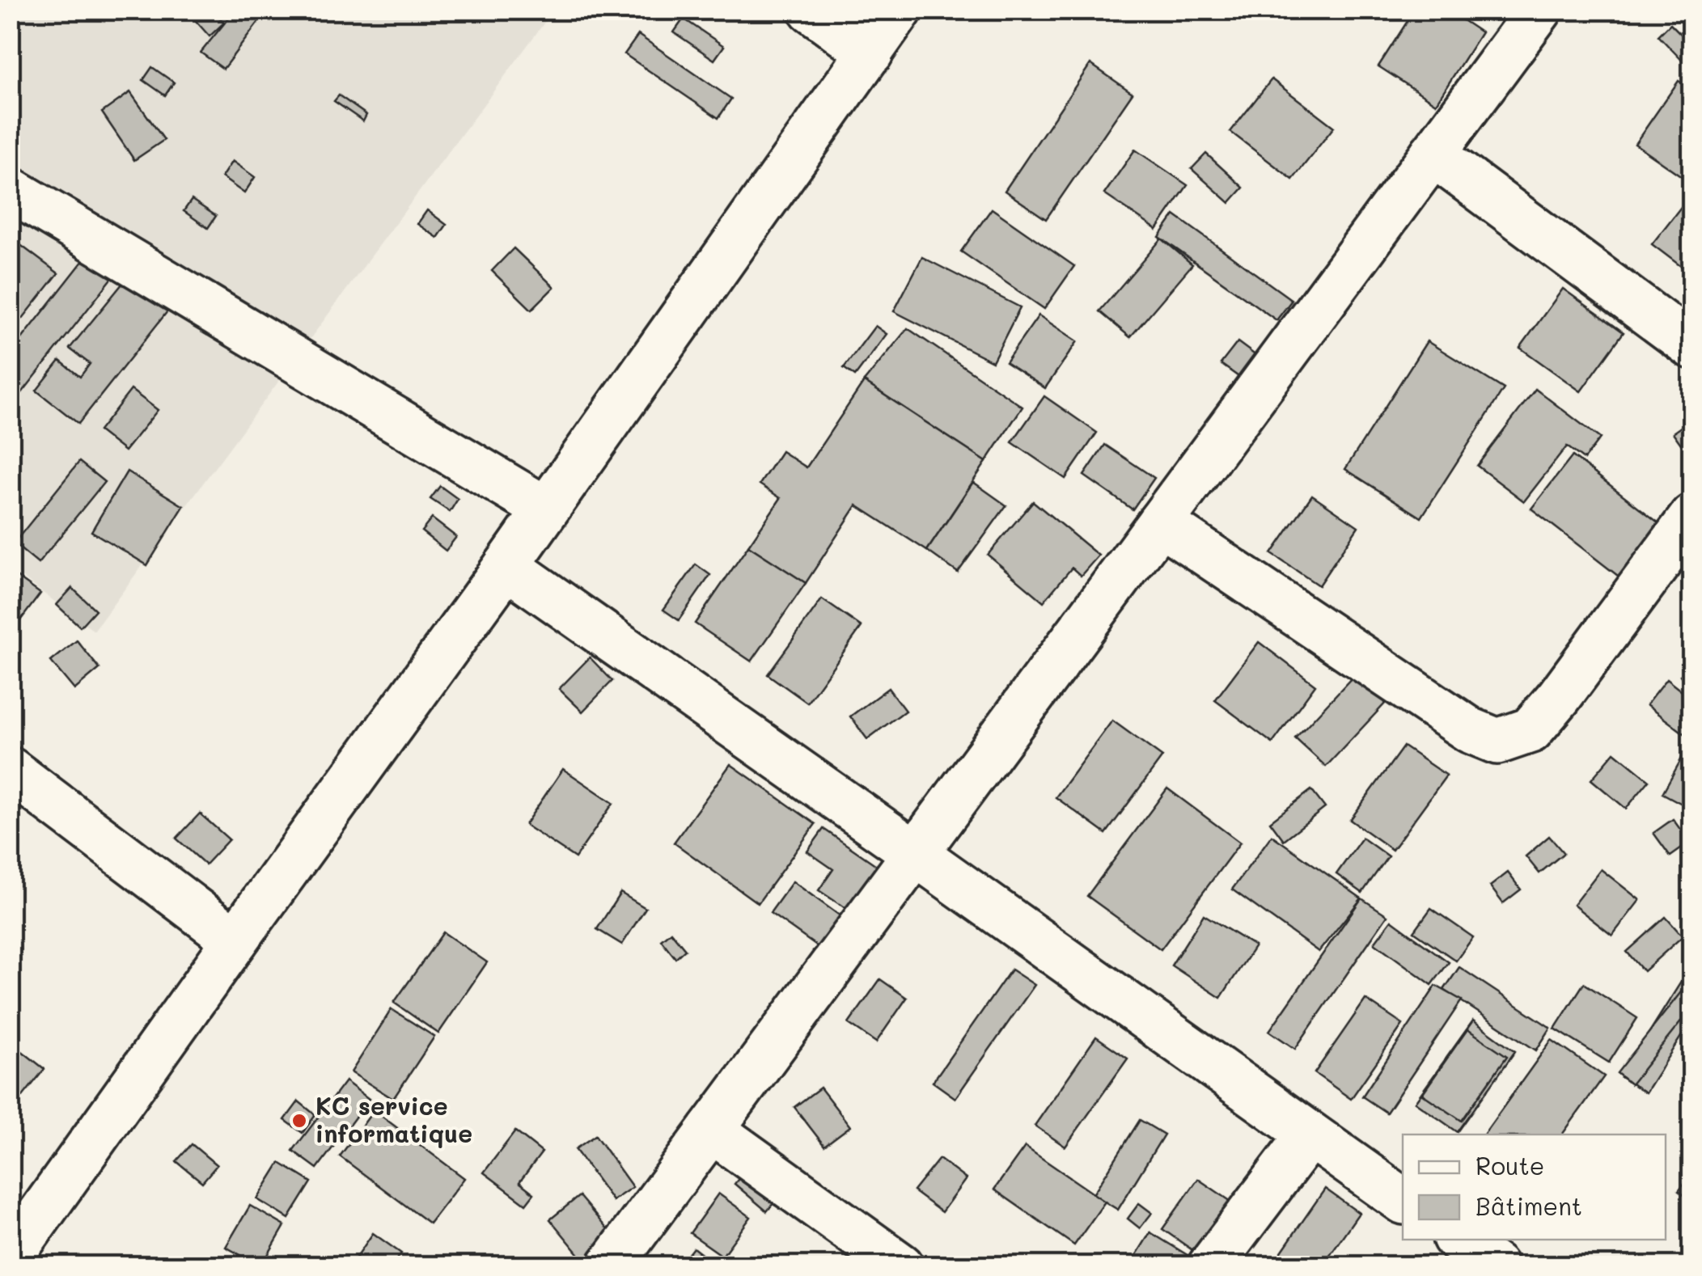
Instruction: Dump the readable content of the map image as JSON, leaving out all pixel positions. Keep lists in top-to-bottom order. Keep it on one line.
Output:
{"places":["KC service informatique"],"legend":["Route","Bâtiment"]}
